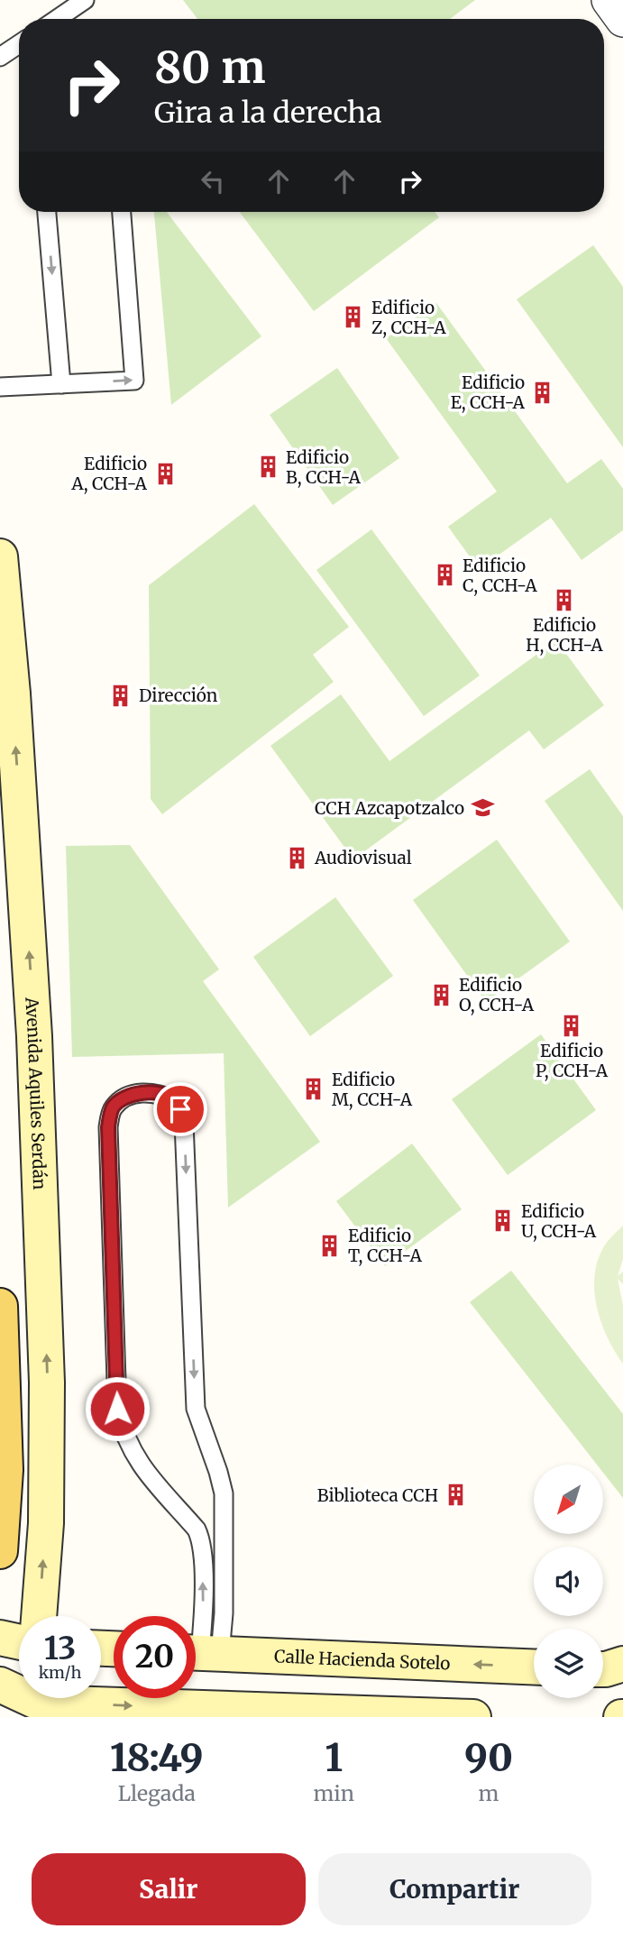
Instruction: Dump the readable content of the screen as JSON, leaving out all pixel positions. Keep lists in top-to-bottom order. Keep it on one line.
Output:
{"streets":{"street":["Avenida Aquiles Serdán","Calle Hacienda Sotelo"]},"one_way":["Avenida Aquiles Serdán"],"places":{"building":["Edificio Z, CCH-A","Edificio E, CCH-A","Edificio B, CCH-A","Edificio A, CCH-A","Edificio C, CCH-A","Edificio H, CCH-A","Dirección","Audiovisual","Edificio O, CCH-A","Edificio P, CCH-A","Edificio M, CCH-A","Edificio U, CCH-A","Edificio T, CCH-A","Biblioteca CCH"],"school or university":["CCH Azcapotzalco"]},"north":"bottom left","page":{"turn":["80 m","Gira a la derecha"],"speed":"13 km/h","limit":"20","eta":["18:49","Llegada","1","min","90","m"],"buttons":["Salir","Compartir"]}}
